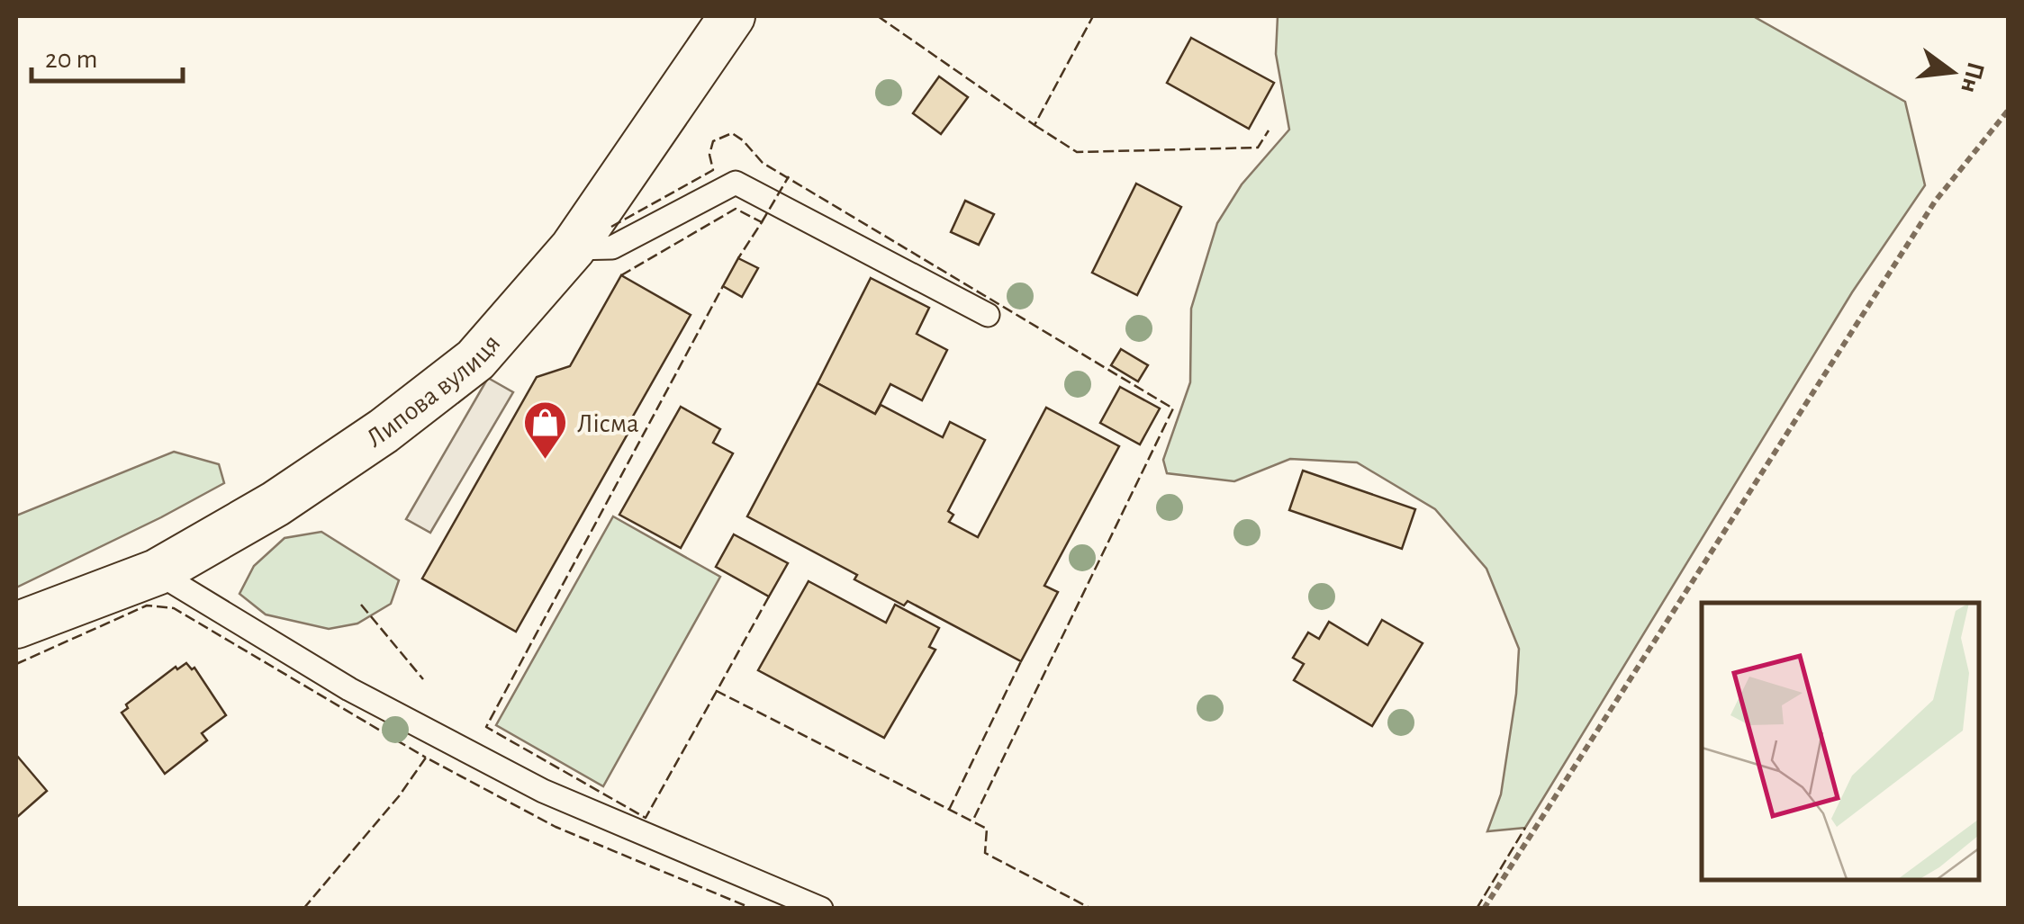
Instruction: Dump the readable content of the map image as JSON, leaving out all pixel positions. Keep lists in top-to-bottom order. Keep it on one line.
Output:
{"streets":{"street":["Липова вулиця"]},"places":{"shop":["Лісма"]},"scale_bar":"20 m","north":"right"}
